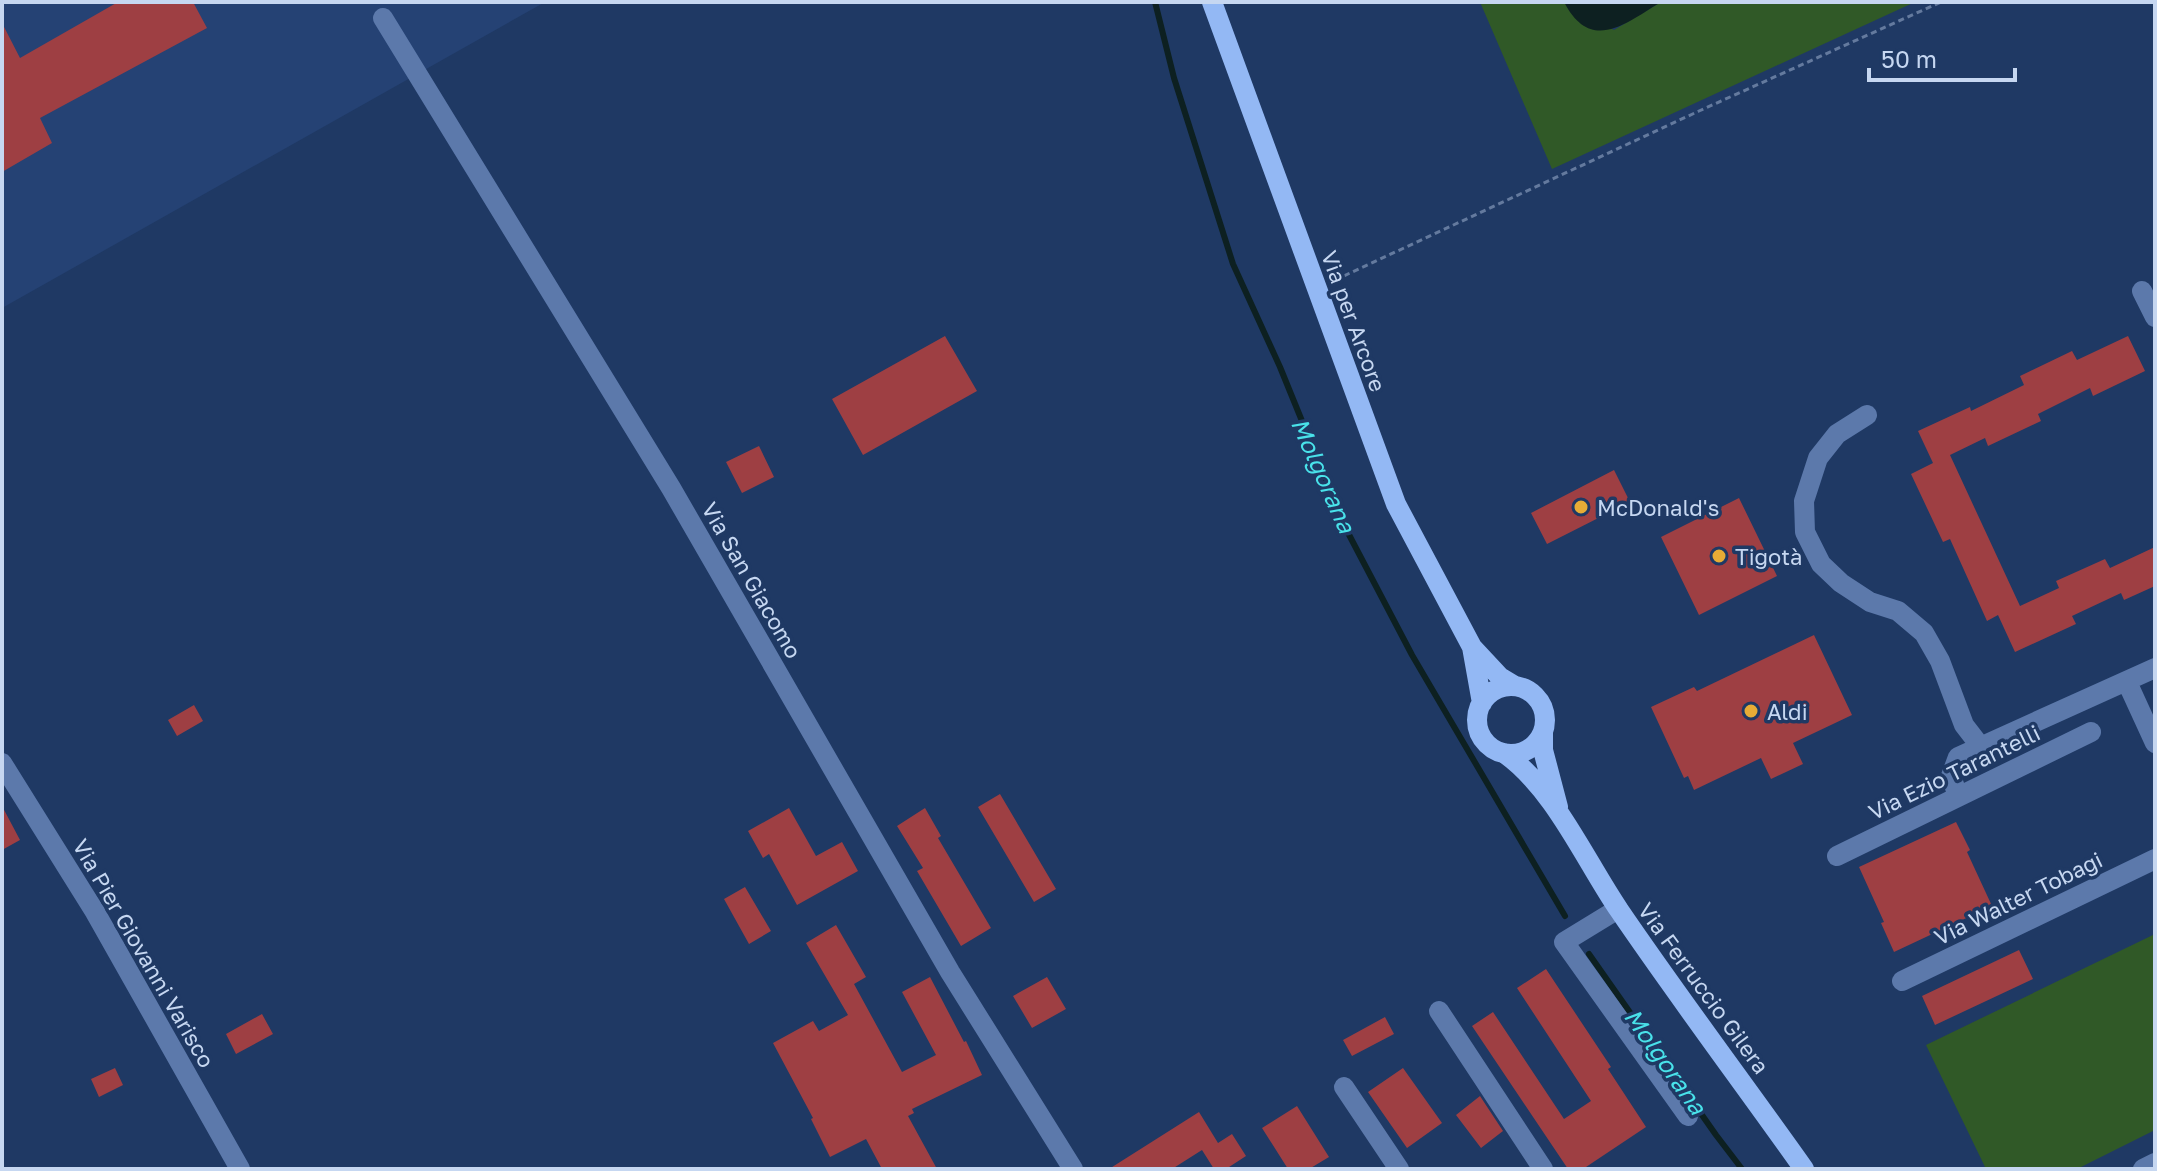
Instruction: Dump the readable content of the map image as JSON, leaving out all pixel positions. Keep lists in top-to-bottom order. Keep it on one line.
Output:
{"streets":{"main road":["Via per Arcore","Via Ferruccio Gilera"],"street":["Via San Giacomo","Via Ezio Tarantelli","Via Walter Tobagi","Via Pier Giovanni Varisco"]},"crossings":[["Via per Arcore","Via Ferruccio Gilera"]],"water":["Molgorana"],"places":["McDonald's","Tigotà","Aldi"],"scale_bar":"50 m"}
